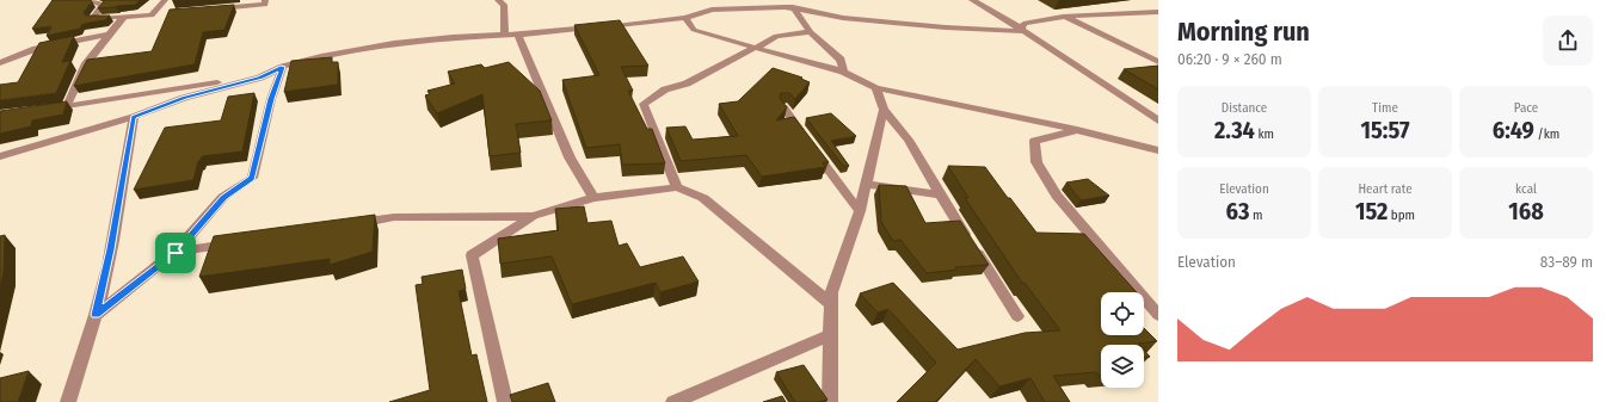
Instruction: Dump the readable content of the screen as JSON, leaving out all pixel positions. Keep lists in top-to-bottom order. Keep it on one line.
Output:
{"page":{"heading":["Morning run","06:20 · 9 × 260 m"],"stats":[["Distance","2.34 km"],["Time","15:57"],["Pace","6:49 /km"],["Elevation","63 m"],["Heart rate","152 bpm"],["kcal","168"]],"chart":["Elevation","83–89 m"]}}
